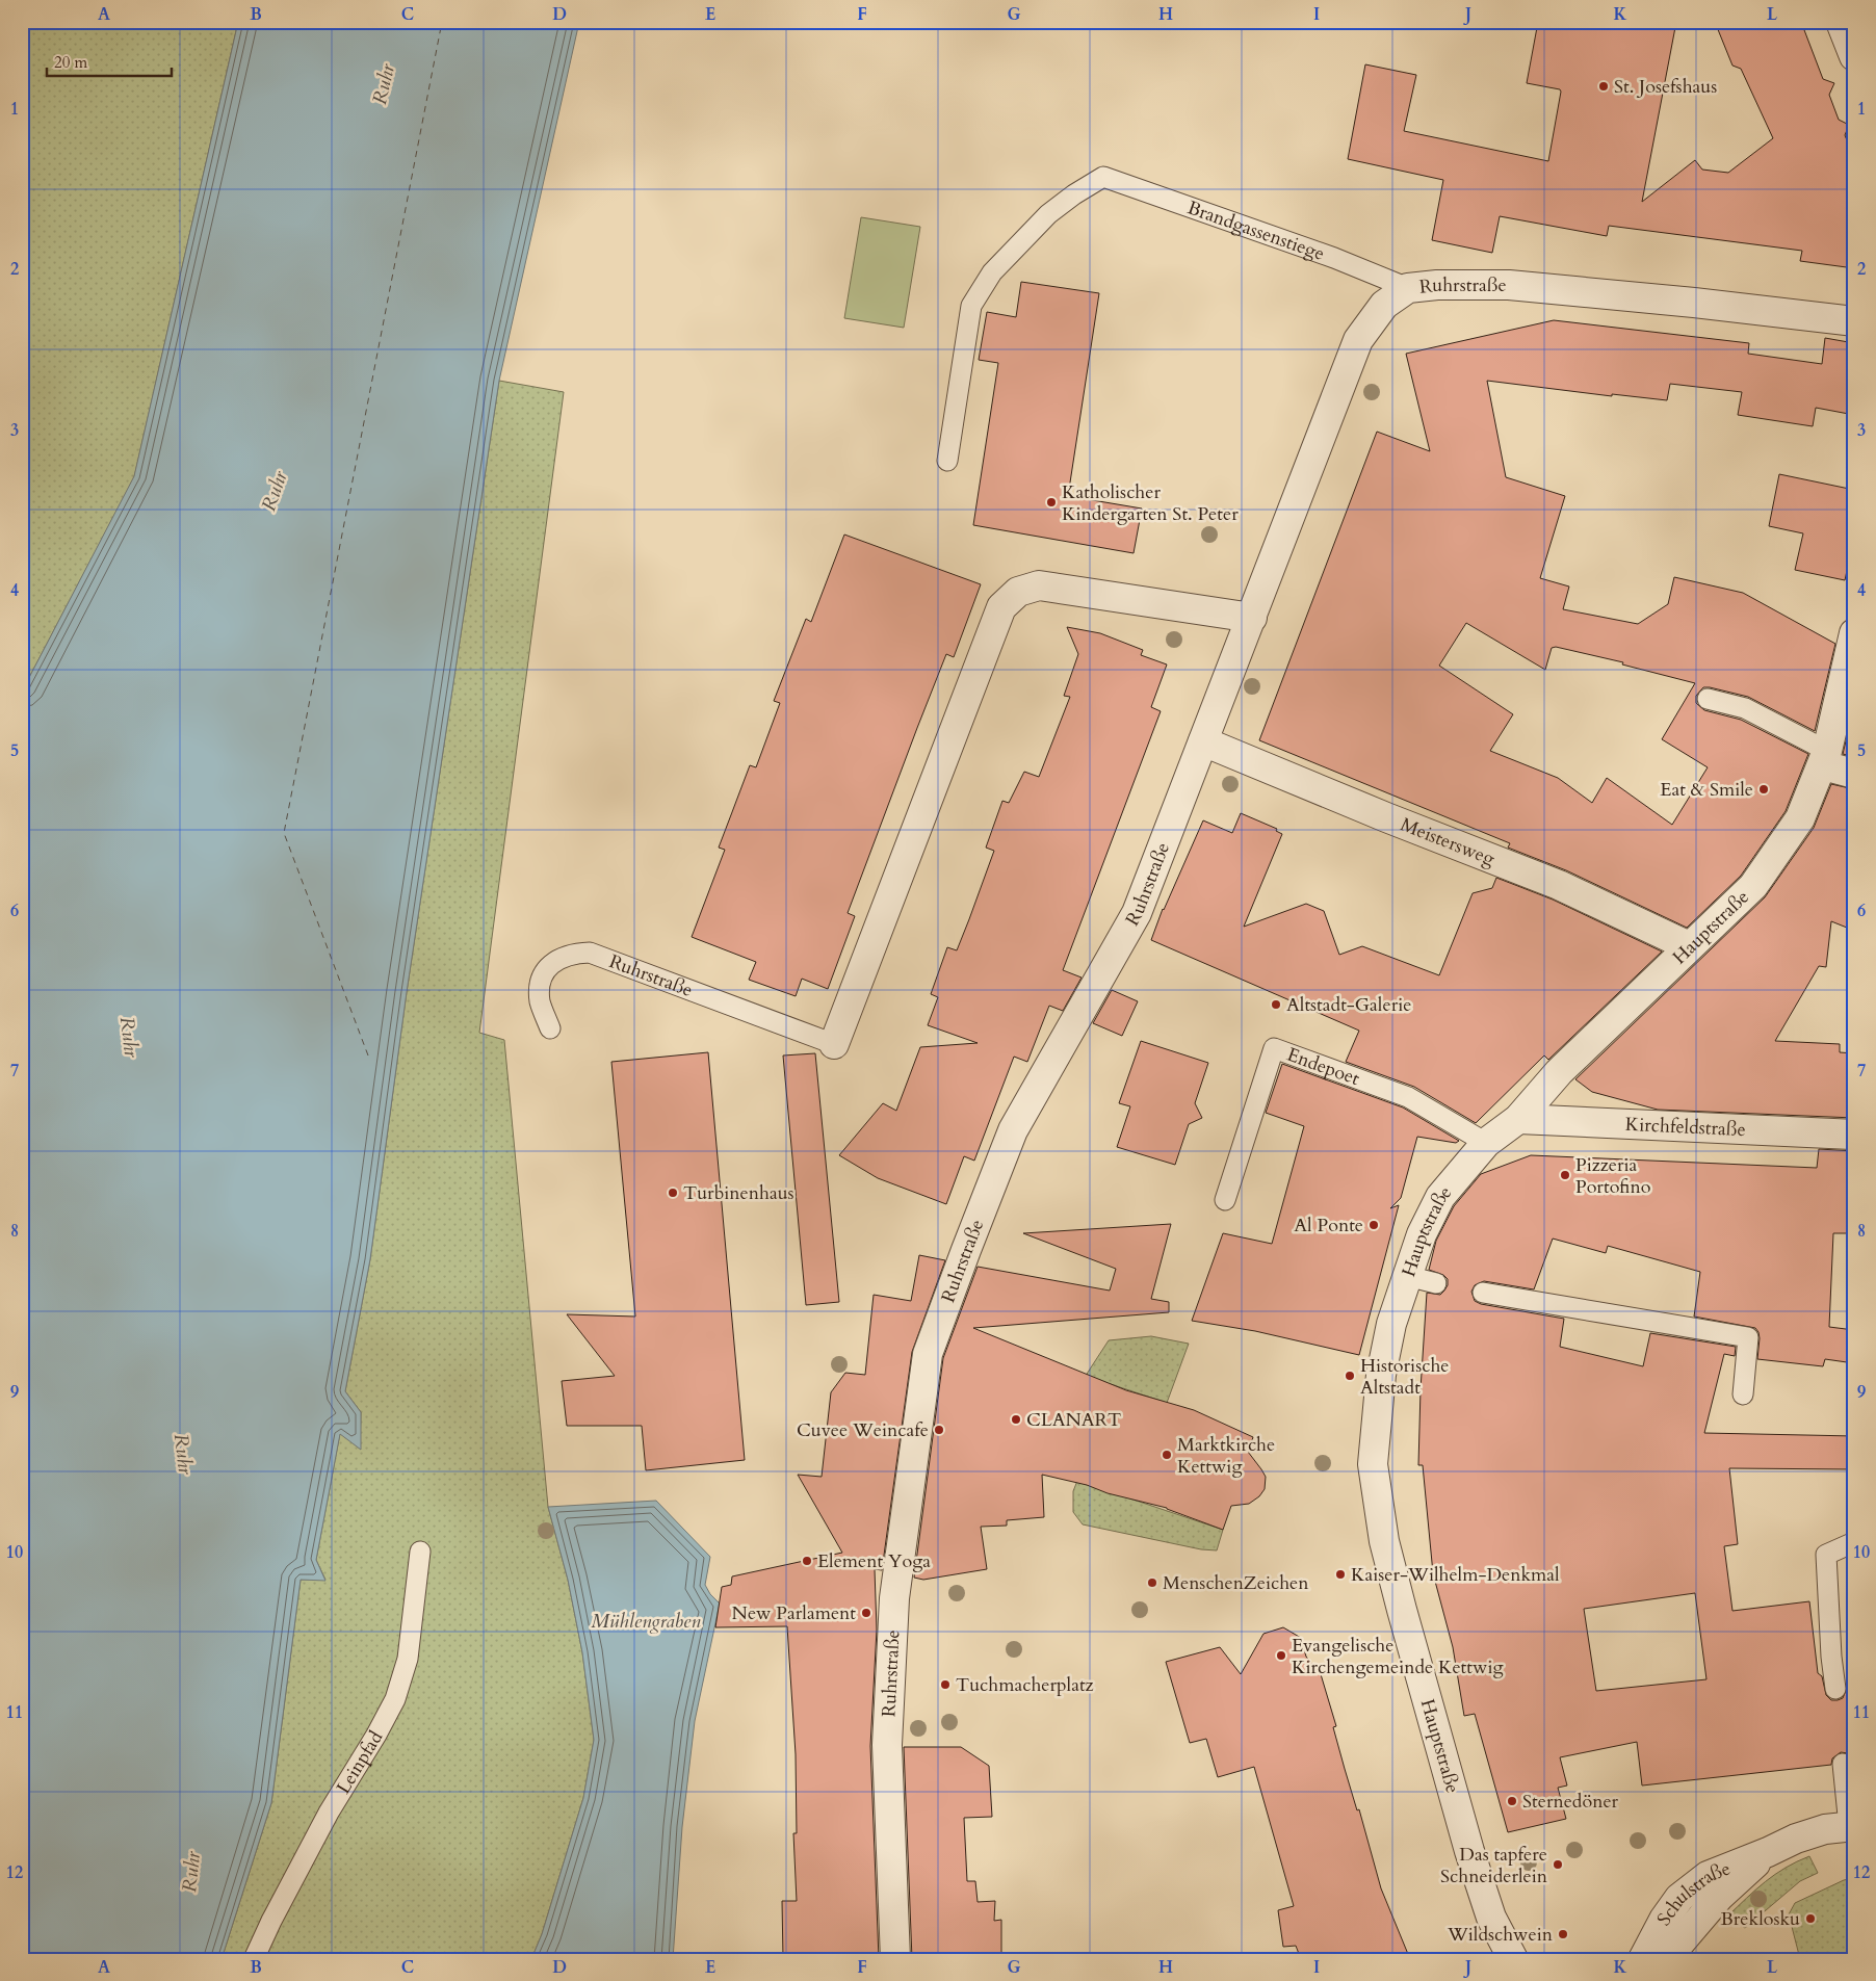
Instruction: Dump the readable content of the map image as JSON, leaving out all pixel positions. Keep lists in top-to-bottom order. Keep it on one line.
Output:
{"streets":{"street":["Ruhrstraße","Meistersweg","Hauptstraße","Kirchfeldstraße","Schulstraße"],"lane":["Brandgassenstiege","Endepoet","Leinpfad"]},"crossings":[["Brandgassenstiege","Ruhrstraße"],["Ruhrstraße","Meistersweg"],["Meistersweg","Hauptstraße"],["Hauptstraße","Endepoet"],["Hauptstraße","Kirchfeldstraße"]],"water":["Ruhr","Mühlengraben"],"places":["St. Josefshaus","Katholischer Kindergarten St. Peter","Eat & Smile","Altstadt-Galerie","Pizzeria Portofino","Turbinenhaus","Al Ponte","Historische Altstadt","CLANART","Cuvee Weincafe","Marktkirche Kettwig","Element Yoga","Kaiser-Wilhelm-Denkmal","MenschenZeichen","New Parlament","Evangelische Kirchengemeinde Kettwig","Tuchmacherplatz","Sternedöner","Das tapfere Schneiderlein","Breklosku","Wildschwein"],"scale_bar":"20 m","grid":{"columns":["A","B","C","D","E","F","G","H","I","J","K","L"],"rows":["1","2","3","4","5","6","7","8","9","10","11","12"]}}
